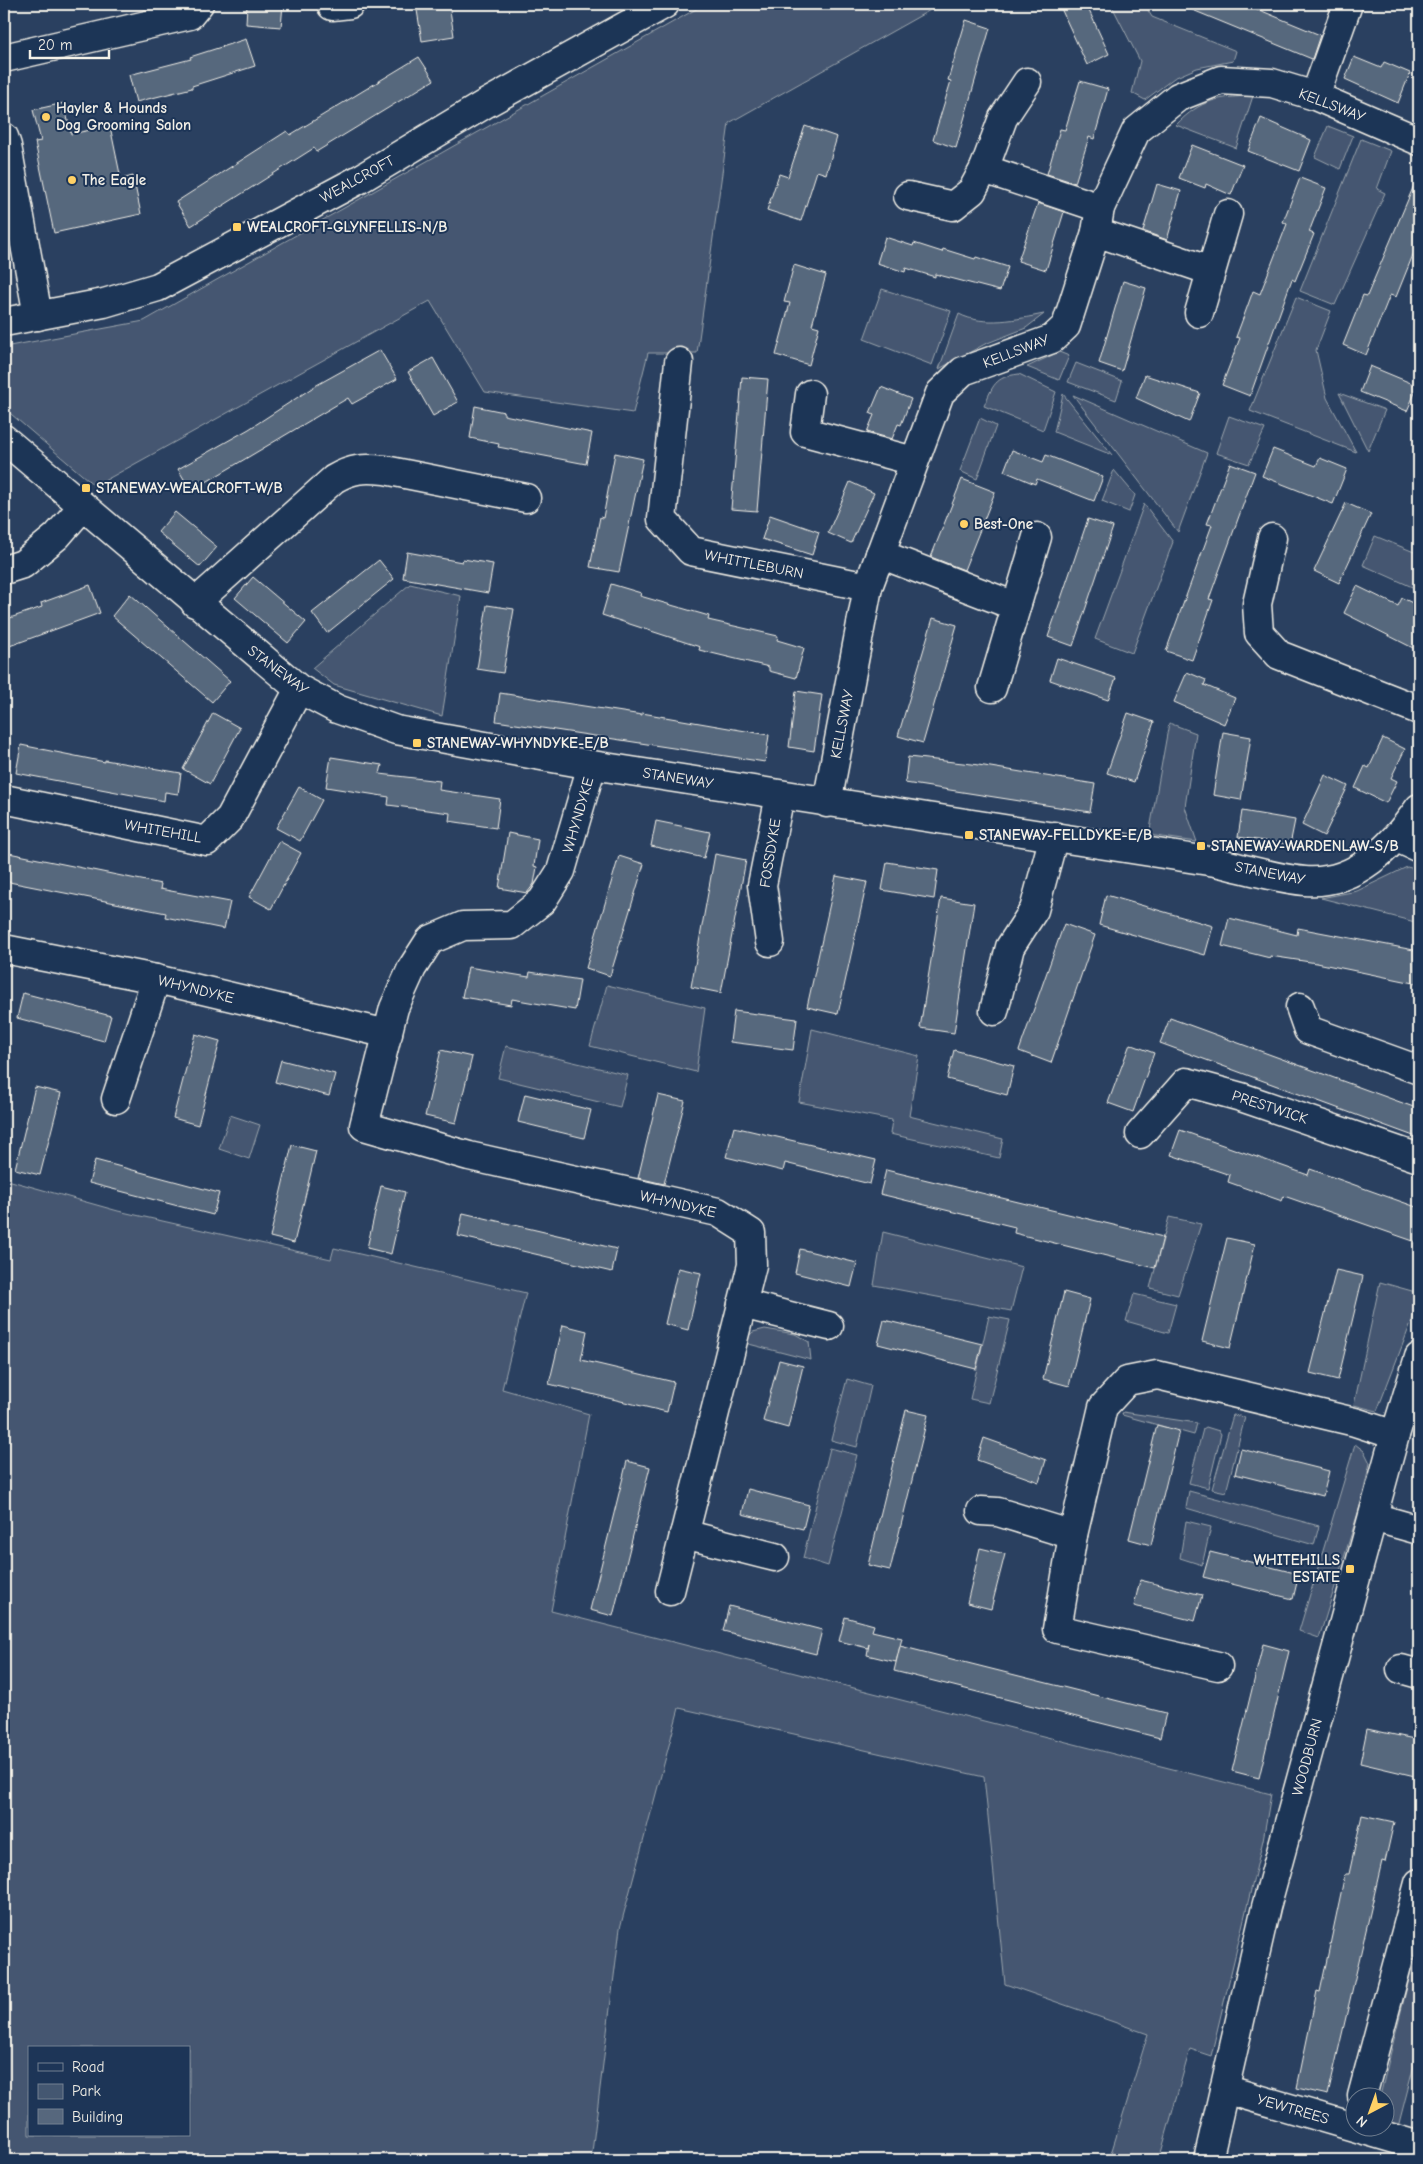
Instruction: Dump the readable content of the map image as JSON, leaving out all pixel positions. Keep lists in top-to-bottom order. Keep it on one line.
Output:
{"streets":{"street":["KELLSWAY","WEALCROFT","WHITTLEBURN","STANEWAY","WHYNDYKE","WHITEHILL","FOSSDYKE","PRESTWICK","WOODBURN","YEWTREES"]},"crossings":[["KELLSWAY","WHITTLEBURN"],["KELLSWAY","STANEWAY"],["STANEWAY","WHYNDYKE"],["STANEWAY","WHITEHILL"],["STANEWAY","FOSSDYKE"],["WOODBURN","YEWTREES"]],"places":{"other":["Hayler & Hounds Dog Grooming Salon","The Eagle","Best-One"],"transit":["WEALCROFT-GLYNFELLIS-N/B","STANEWAY-WEALCROFT-W/B","STANEWAY-WHYNDYKE-E/B","STANEWAY-FELLDYKE-E/B","STANEWAY-WARDENLAW-S/B","WHITEHILLS ESTATE"]},"legend":["Road","Park","Building"],"scale_bar":"20 m","north":"bottom left"}
